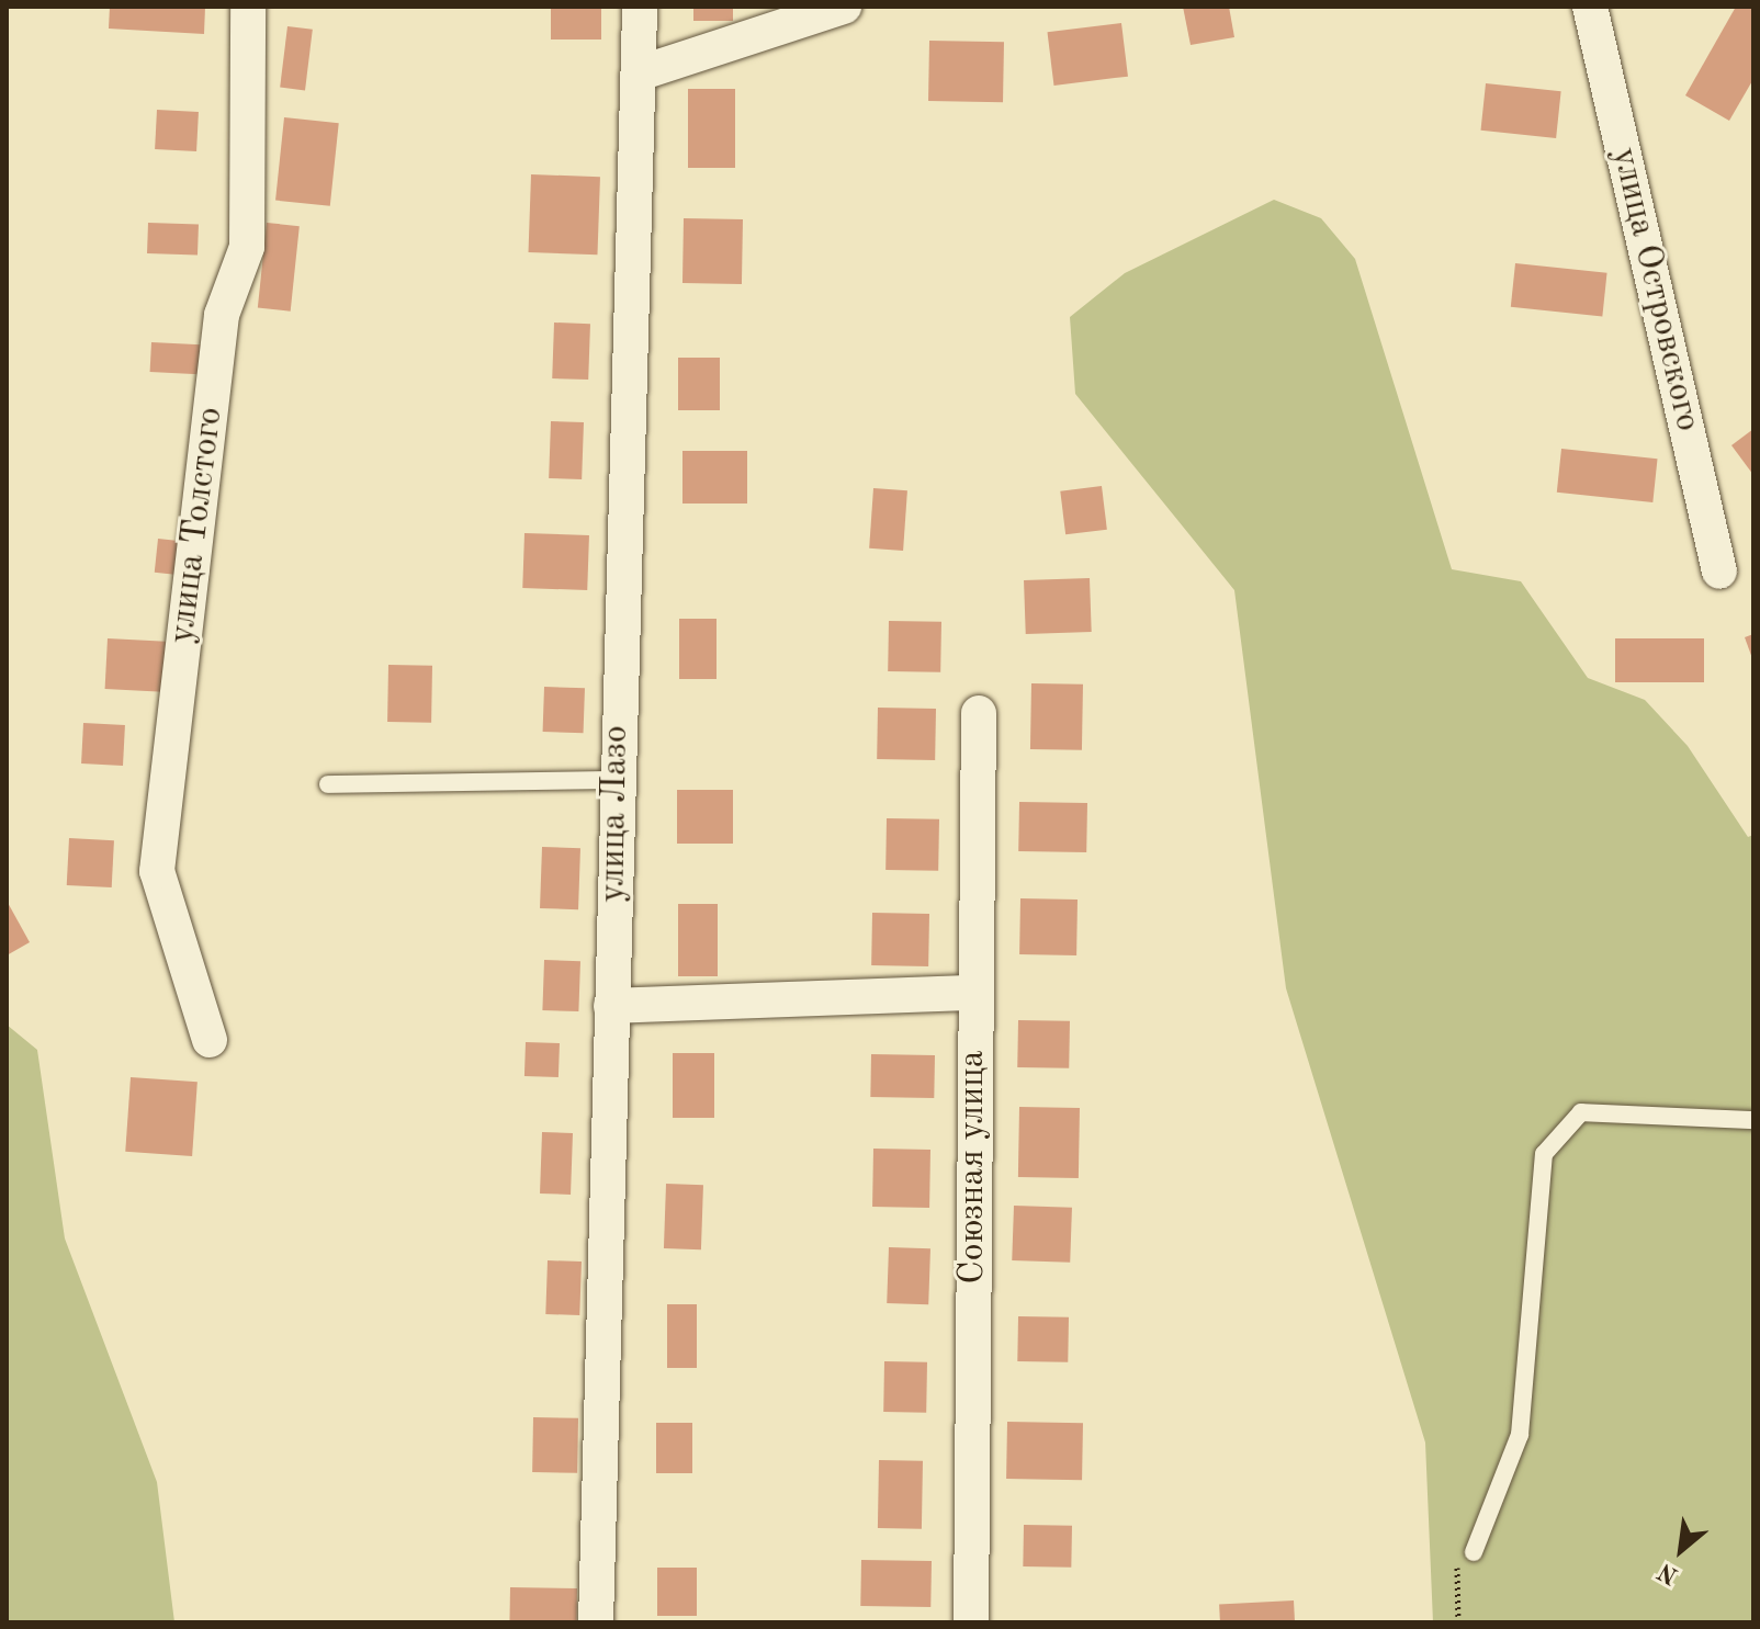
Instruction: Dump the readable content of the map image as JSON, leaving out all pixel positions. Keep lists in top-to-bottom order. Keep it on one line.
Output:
{"streets":{"street":["улица Островского","улица Толстого","улица Лазо","Союзная улица"]},"north":"bottom left"}
